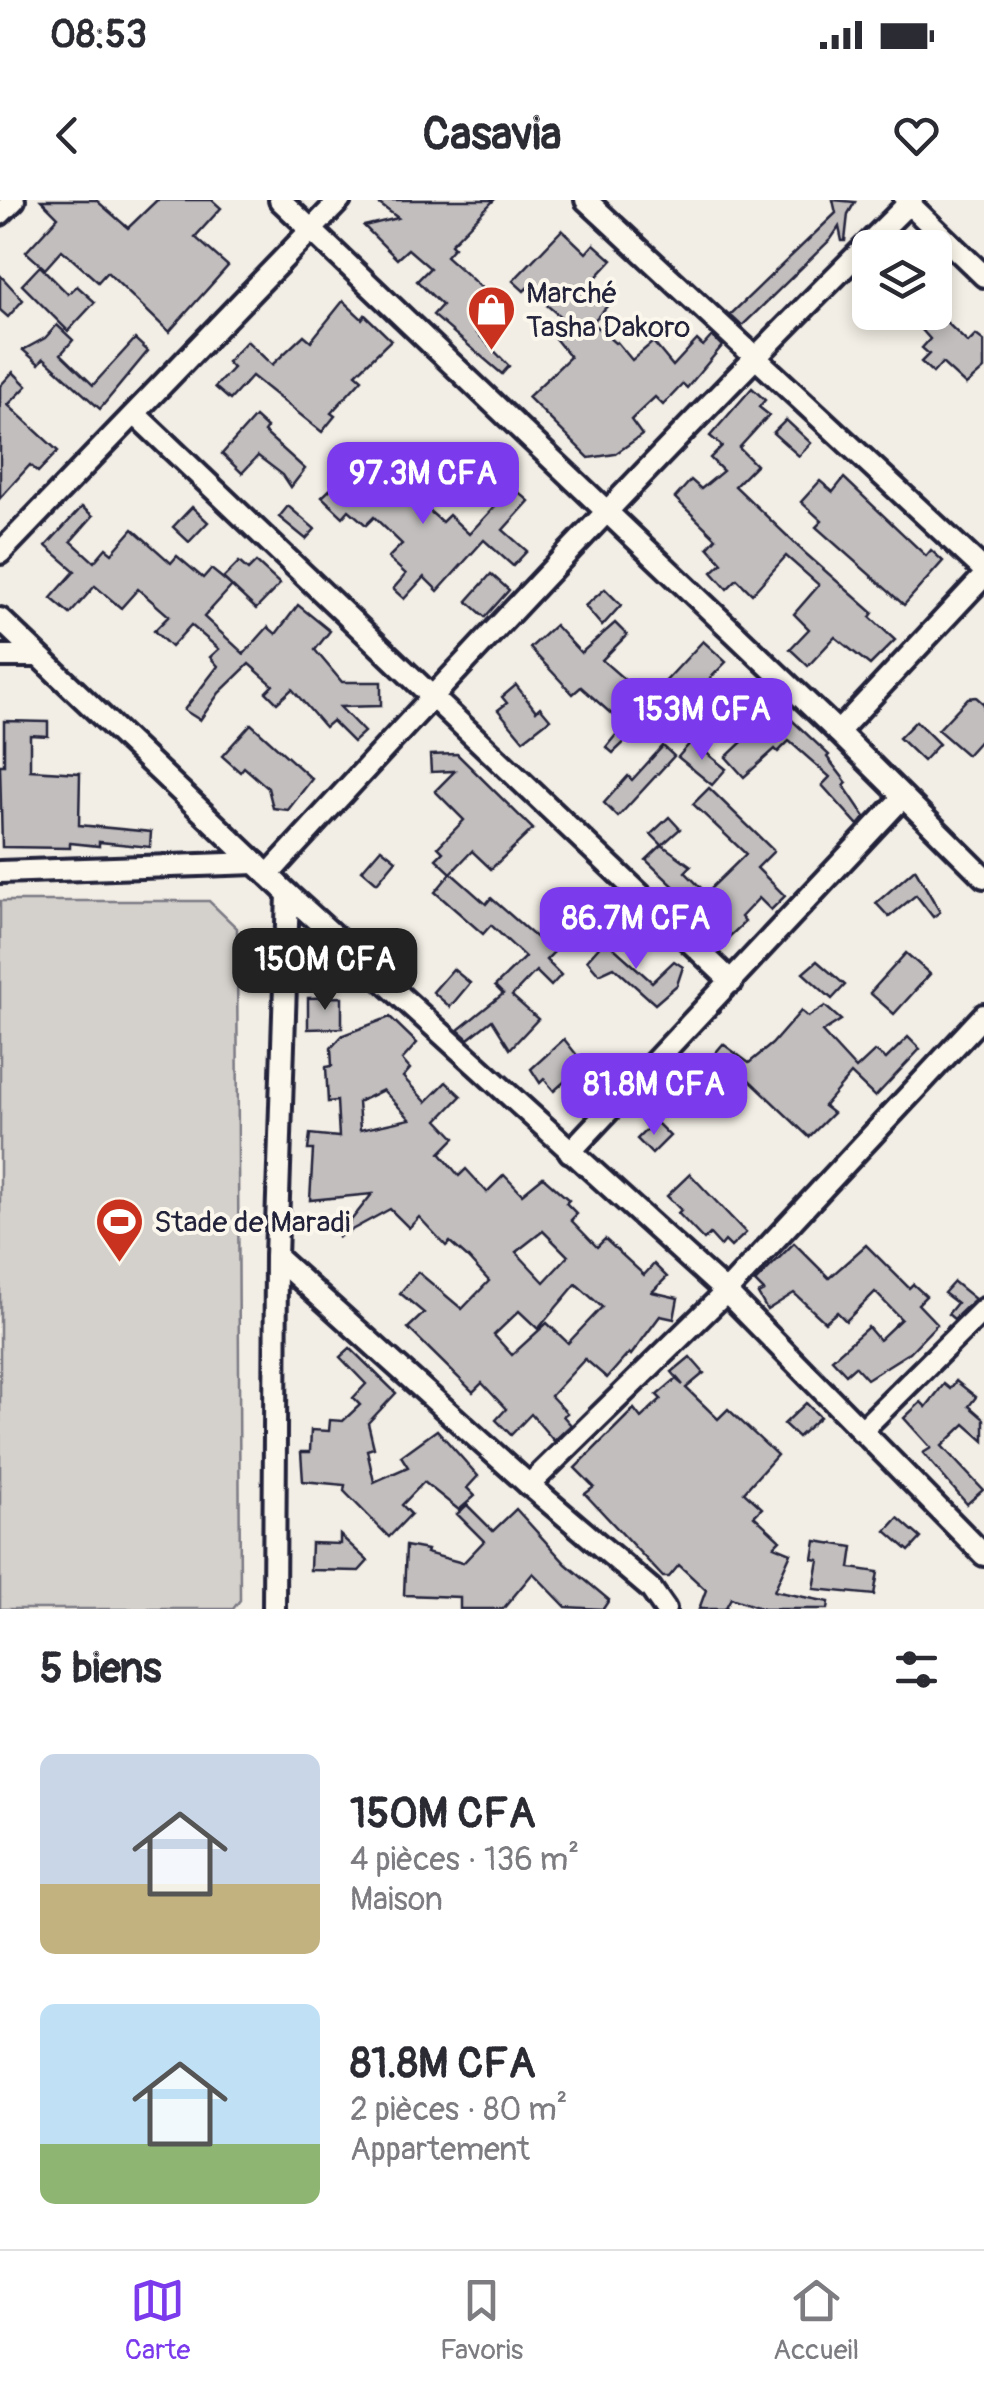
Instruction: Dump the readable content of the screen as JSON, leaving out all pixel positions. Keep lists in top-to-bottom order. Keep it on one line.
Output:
{"places":{"shop":["Marché Tasha Dakoro"],"sports":["Stade de Maradi"]},"page":{"status":"08:53","header":"Casavia","price":["97.3M CFA","153M CFA","86.7M CFA","150M CFA","81.8M CFA"],"heading":"5 biens","list":[{"name":"150M CFA","note":"4 pièces · 136 m² · Maison"},{"name":"81.8M CFA","note":"2 pièces · 80 m² · Appartement"}],"tabs":["Carte","Favoris","Accueil"]}}
